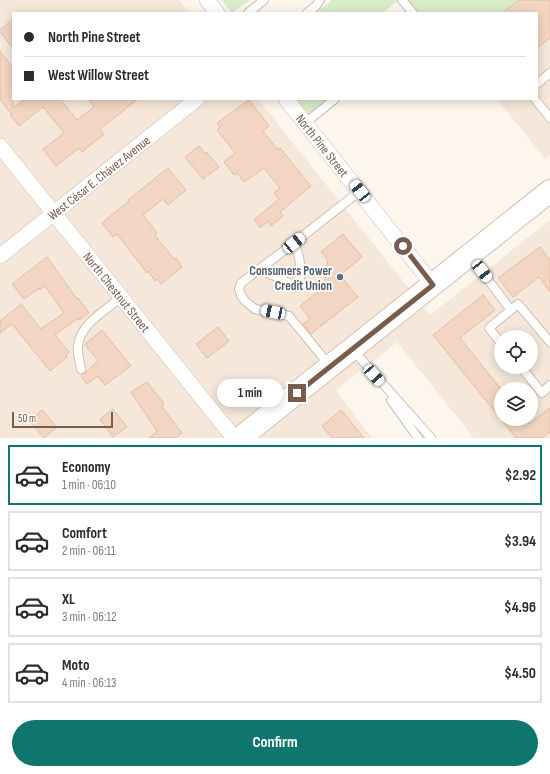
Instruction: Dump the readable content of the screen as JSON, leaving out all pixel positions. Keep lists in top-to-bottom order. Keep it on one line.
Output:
{"streets":{"street":["North Pine Street","West César E. Chávez Avenue","North Chestnut Street"]},"crossings":[["West César E. Chávez Avenue","North Chestnut Street"]],"places":["Consumers Power Credit Union"],"scale_bar":"50 m","page":{"banner":["North Pine Street","West Willow Street"],"bubble":"1 min","scale":"50 m","list":[{"name":"Economy","note":"1 min · 06:10","value":"$2.92"},{"name":"Comfort","note":"2 min · 06:11","value":"$3.94"},{"name":"XL","note":"3 min · 06:12","value":"$4.96"},{"name":"Moto","note":"4 min · 06:13","value":"$4.50"}],"buttons":"Confirm"}}
